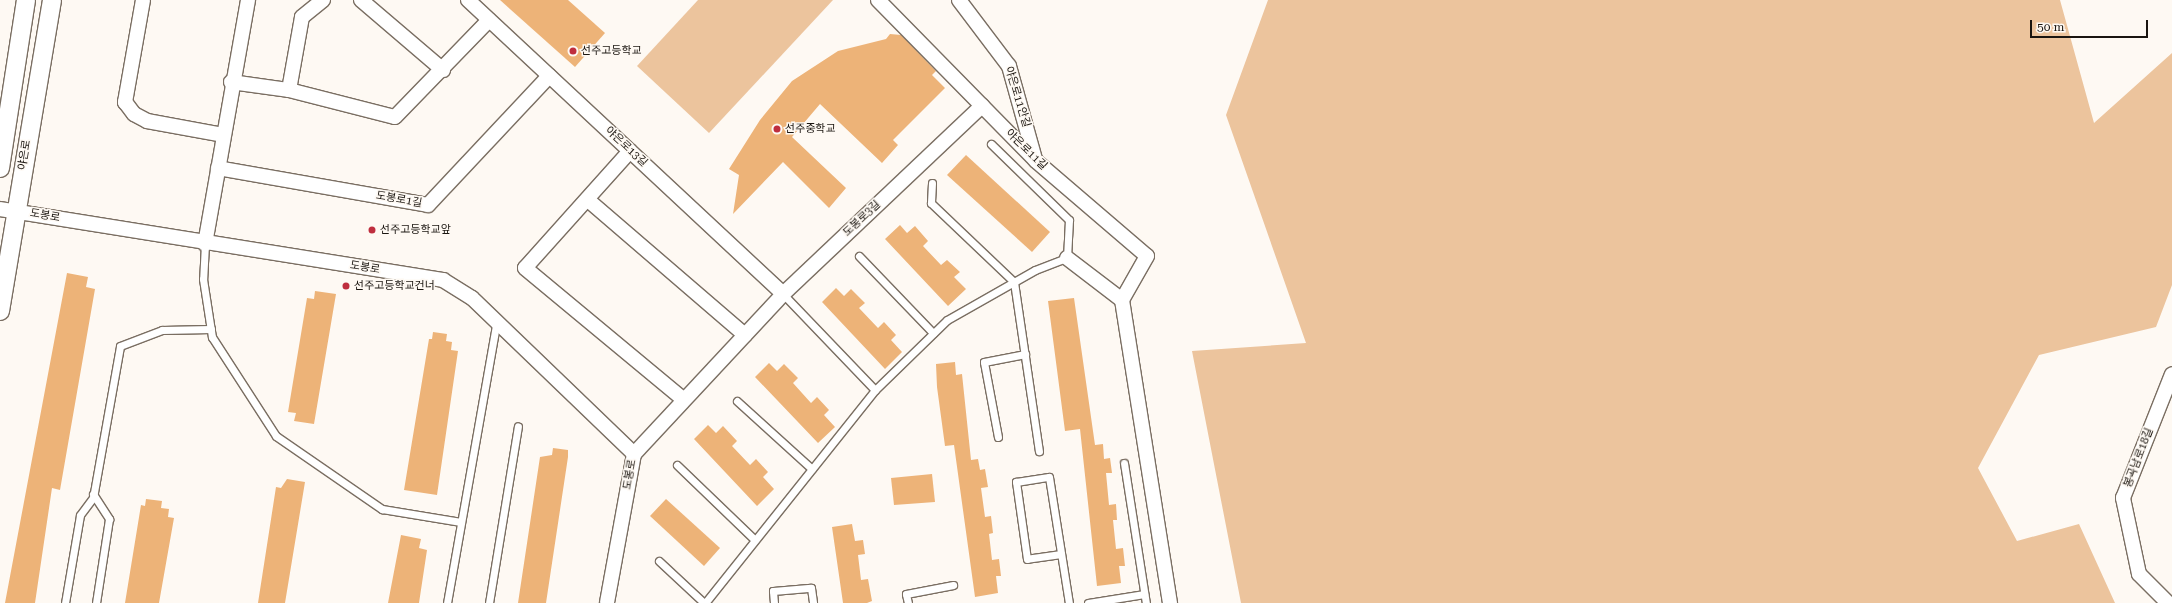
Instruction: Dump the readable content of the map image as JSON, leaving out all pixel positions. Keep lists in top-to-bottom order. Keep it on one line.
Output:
{"streets":{"street":["야은로11안길","야은로13길","야은로11길","야은로","도봉로1길","도봉로","도봉로3길","봉곡남로18길"]},"crossings":[["야은로11안길","야은로11길"],["야은로13길","도봉로1길"],["야은로13길","도봉로3길"],["야은로11길","도봉로3길"],["야은로","도봉로"],["도봉로","도봉로3길"]],"places":["선주고등학교","선주중학교","선주고등학교앞","선주고등학교건너"],"scale_bar":"50 m"}
